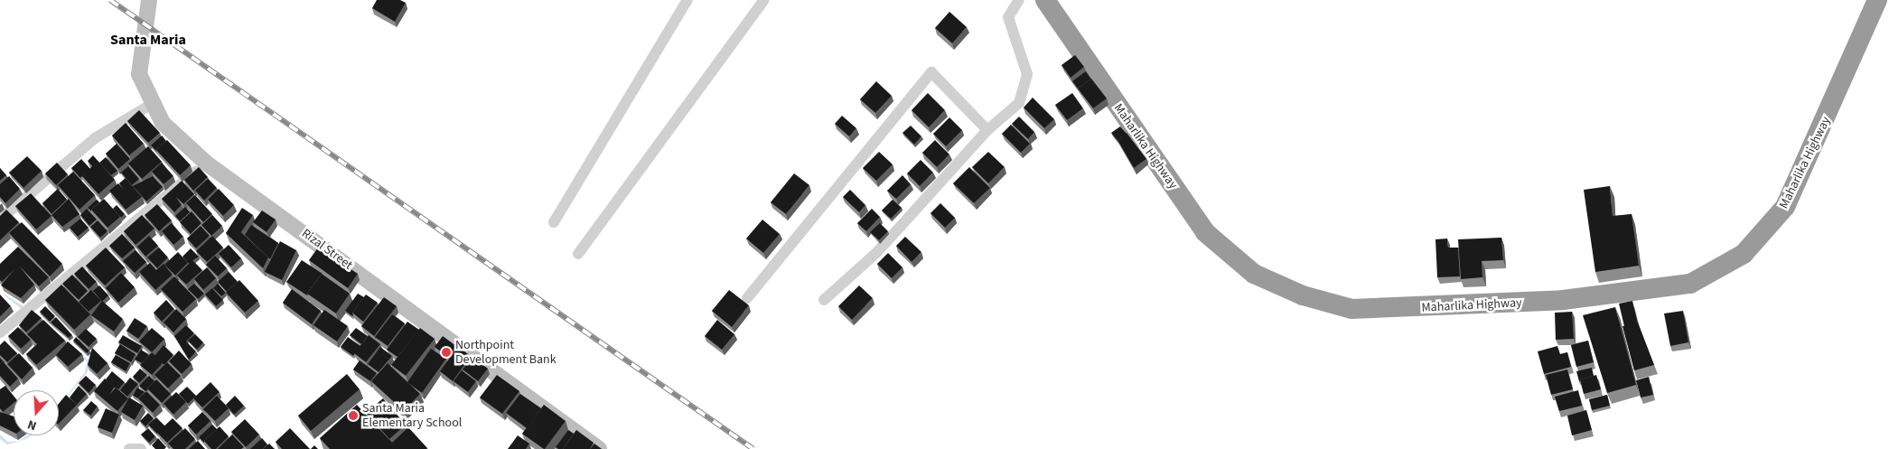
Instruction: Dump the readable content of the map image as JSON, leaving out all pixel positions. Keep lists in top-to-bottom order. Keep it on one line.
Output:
{"streets":{"highway":["Maharlika Highway"],"street":["Rizal Street"]},"districts":["Santa Maria"],"places":["Northpoint Development Bank","Santa Maria Elementary School"],"north":"bottom"}
